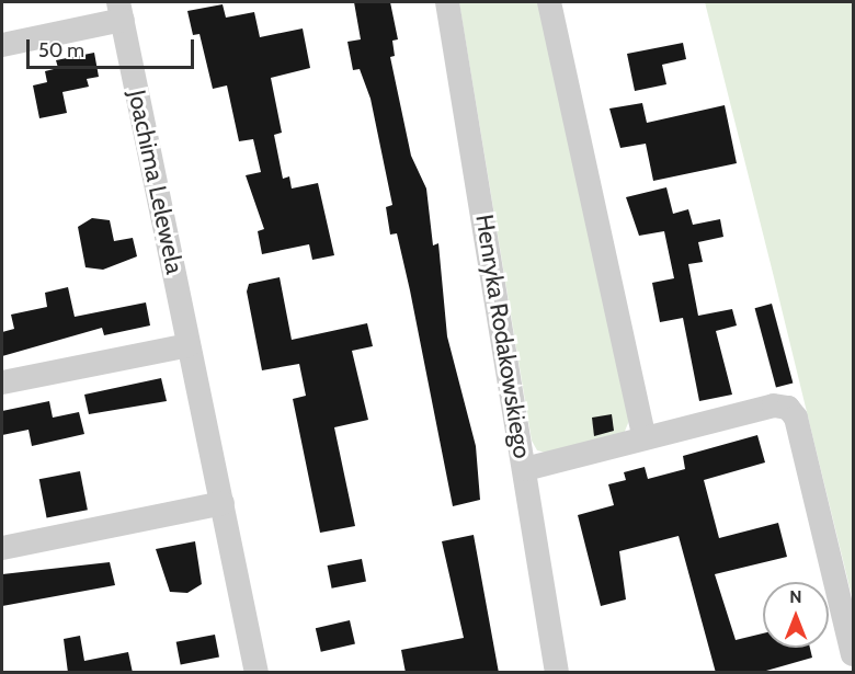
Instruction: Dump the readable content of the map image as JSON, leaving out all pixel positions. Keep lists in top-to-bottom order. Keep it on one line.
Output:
{"streets":{"street":["Joachima Lelewela","Henryka Rodakowskiego"]},"scale_bar":"50 m","north":"top"}
